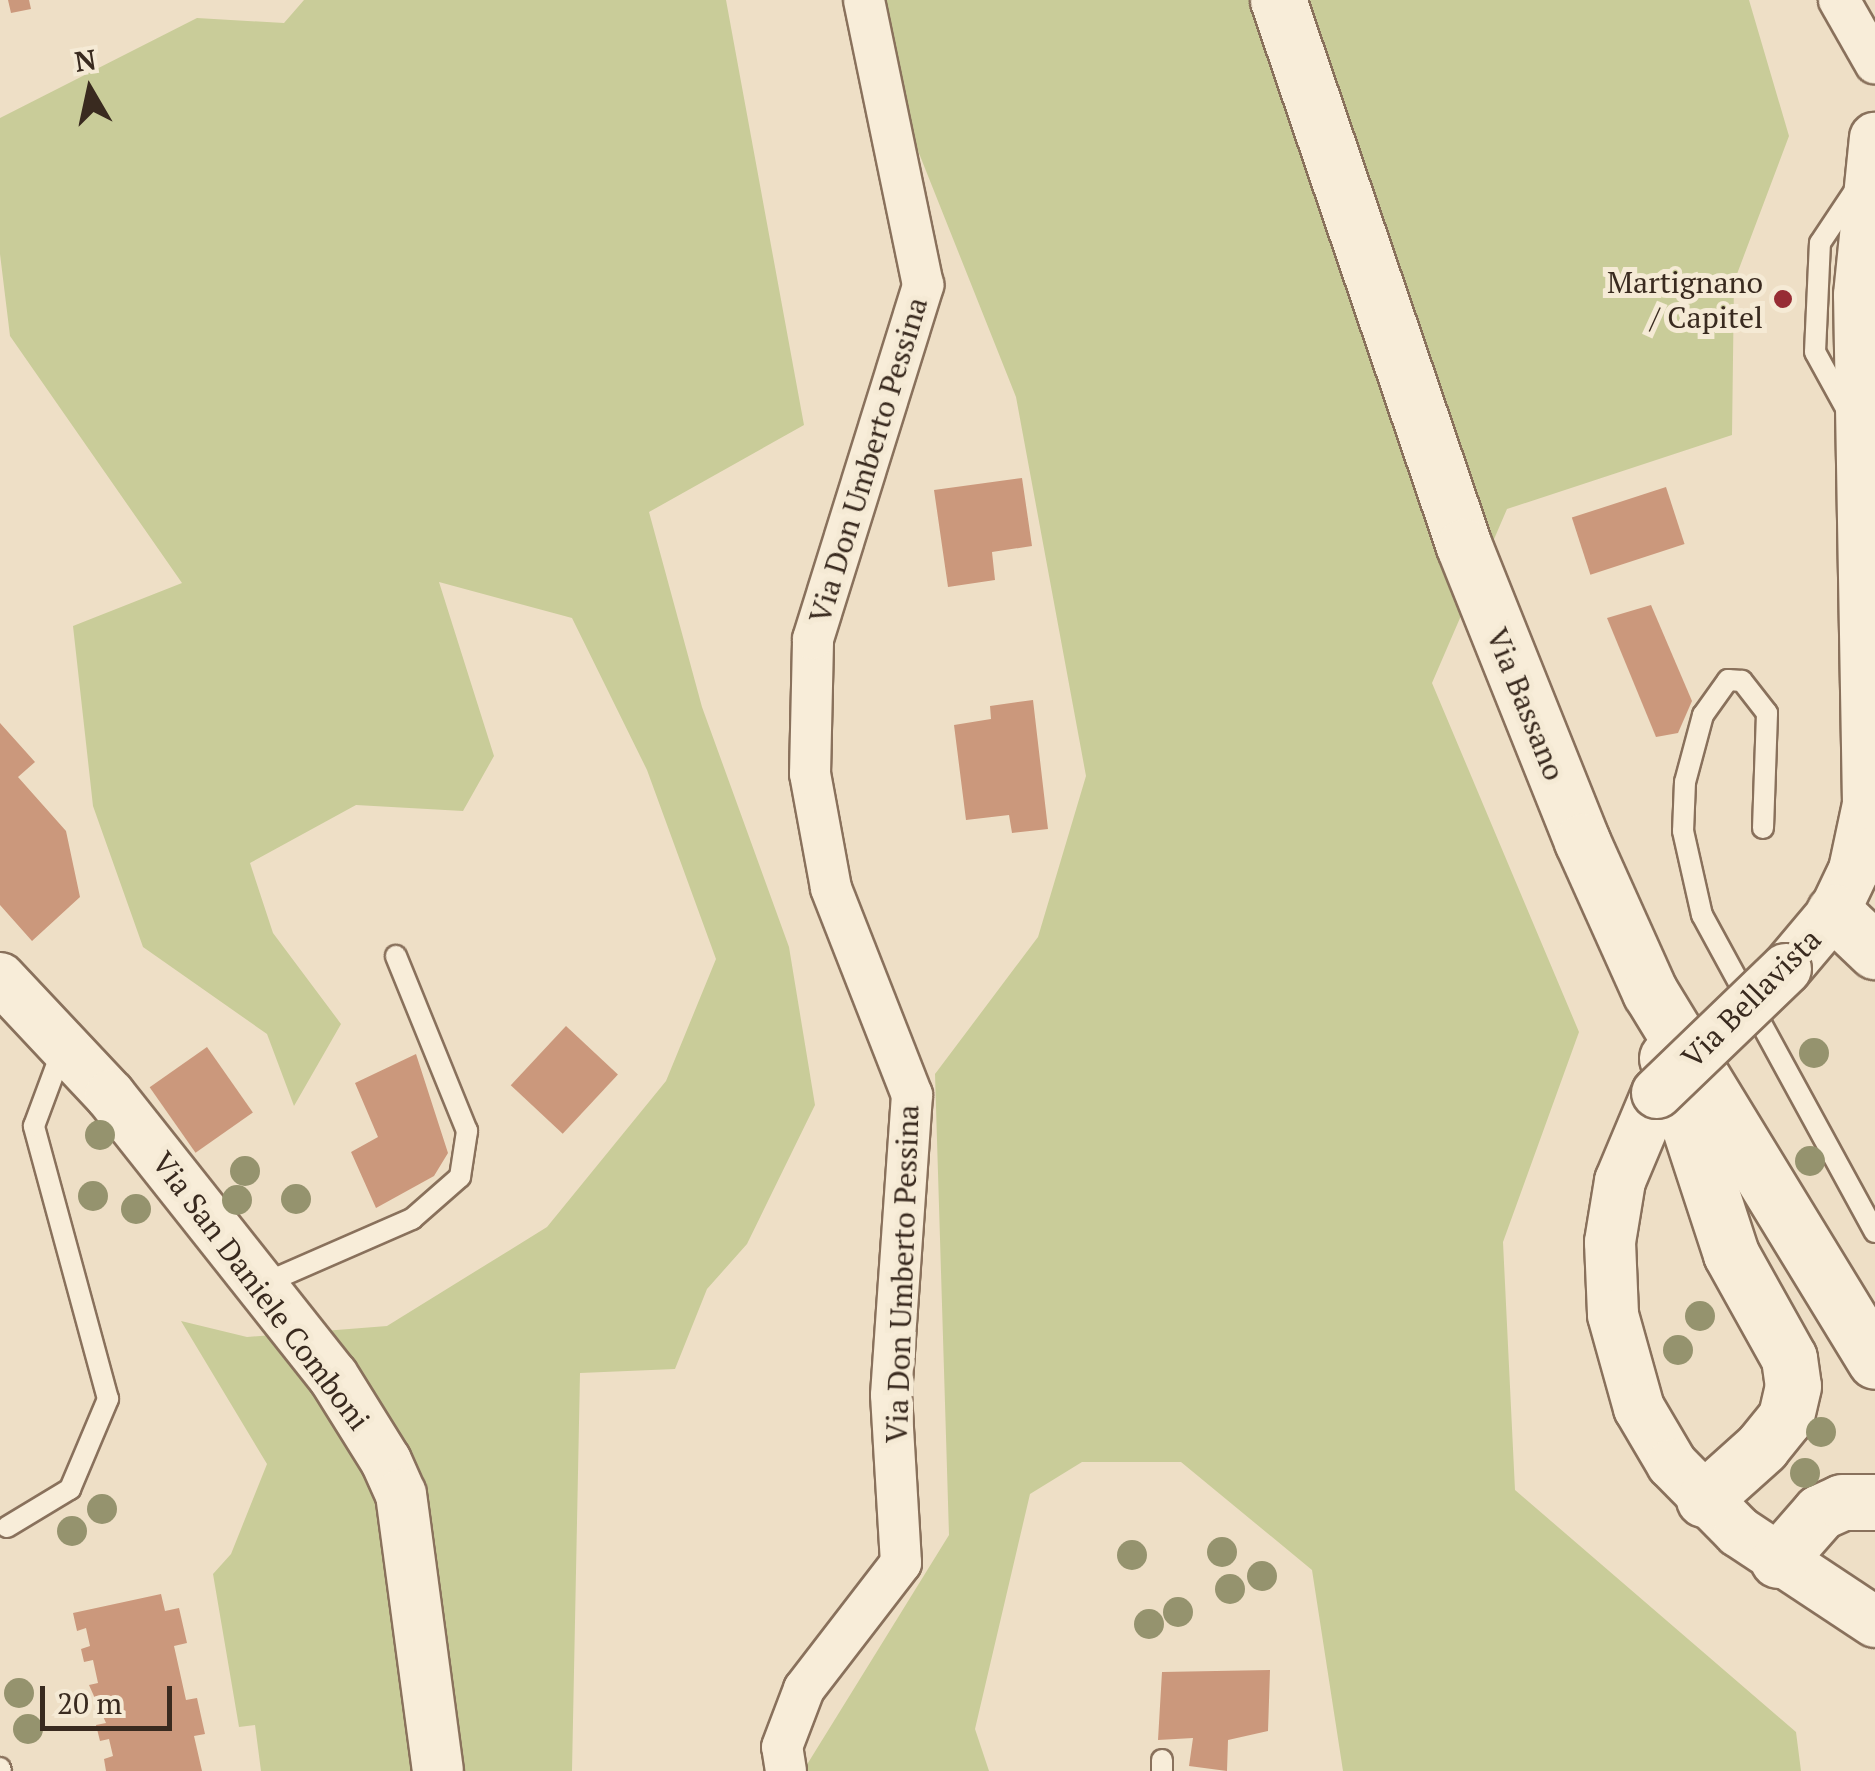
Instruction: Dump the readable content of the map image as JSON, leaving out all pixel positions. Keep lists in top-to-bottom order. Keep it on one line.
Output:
{"streets":{"main road":["Via Bassano"],"street":["Via Don Umberto Pessina","Via Bellavista","Via San Daniele Comboni"]},"places":["Martignano / Capitel"],"scale_bar":"20 m","north":"top"}
